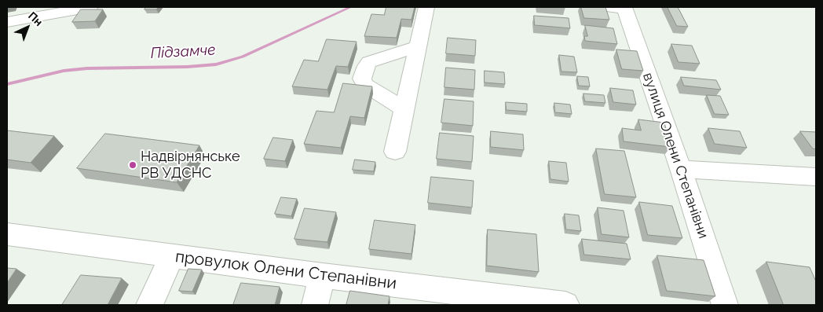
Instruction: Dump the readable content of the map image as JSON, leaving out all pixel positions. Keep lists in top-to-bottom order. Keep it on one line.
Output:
{"streets":{"street":["вулиця Олени Степанівни","провулок Олени Степанівни"]},"water":["Підзамче"],"places":["Надвірнянське РВ УДСНС"],"north":"top right"}
